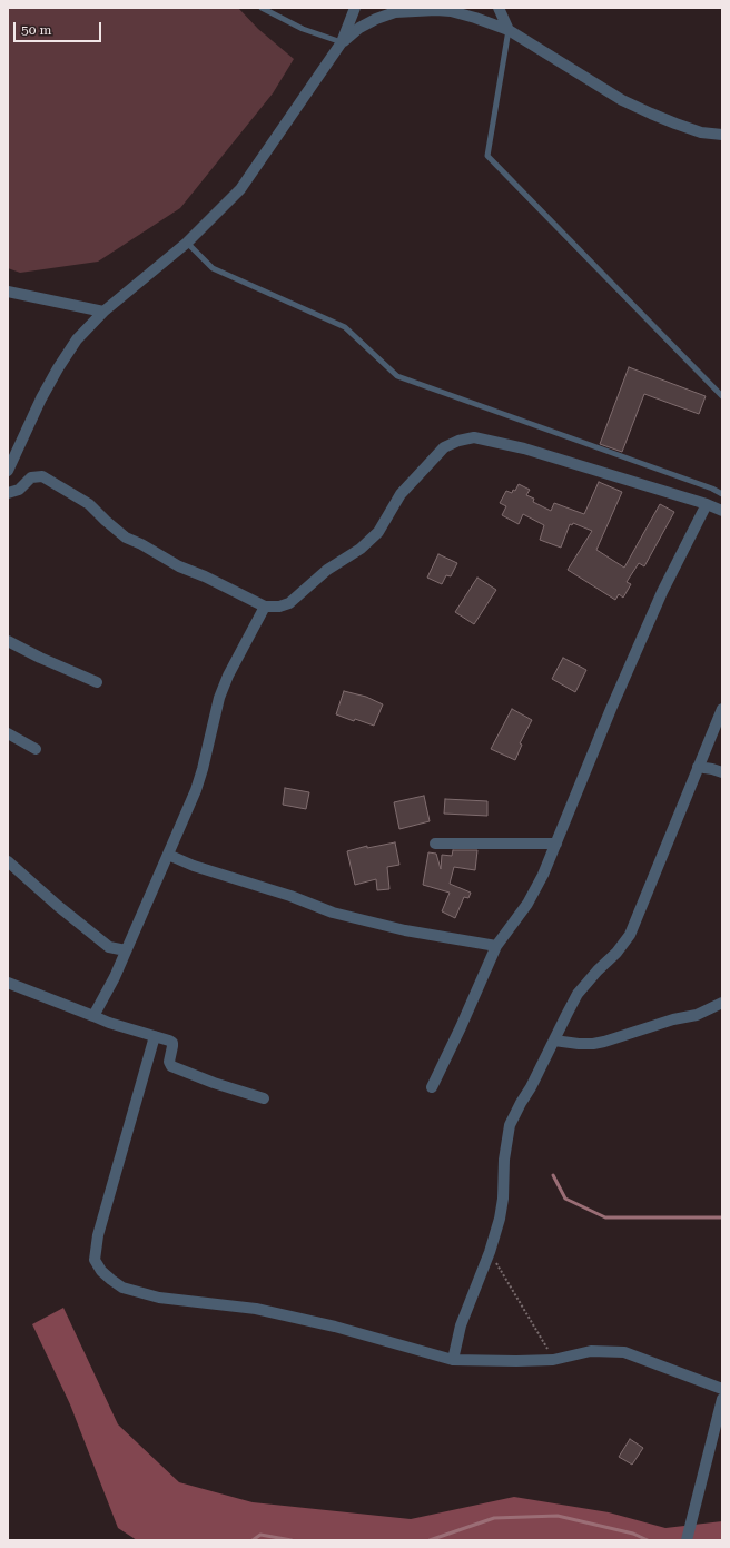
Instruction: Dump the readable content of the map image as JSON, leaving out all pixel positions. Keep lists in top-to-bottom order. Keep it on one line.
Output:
{"scale_bar":"50 m"}
